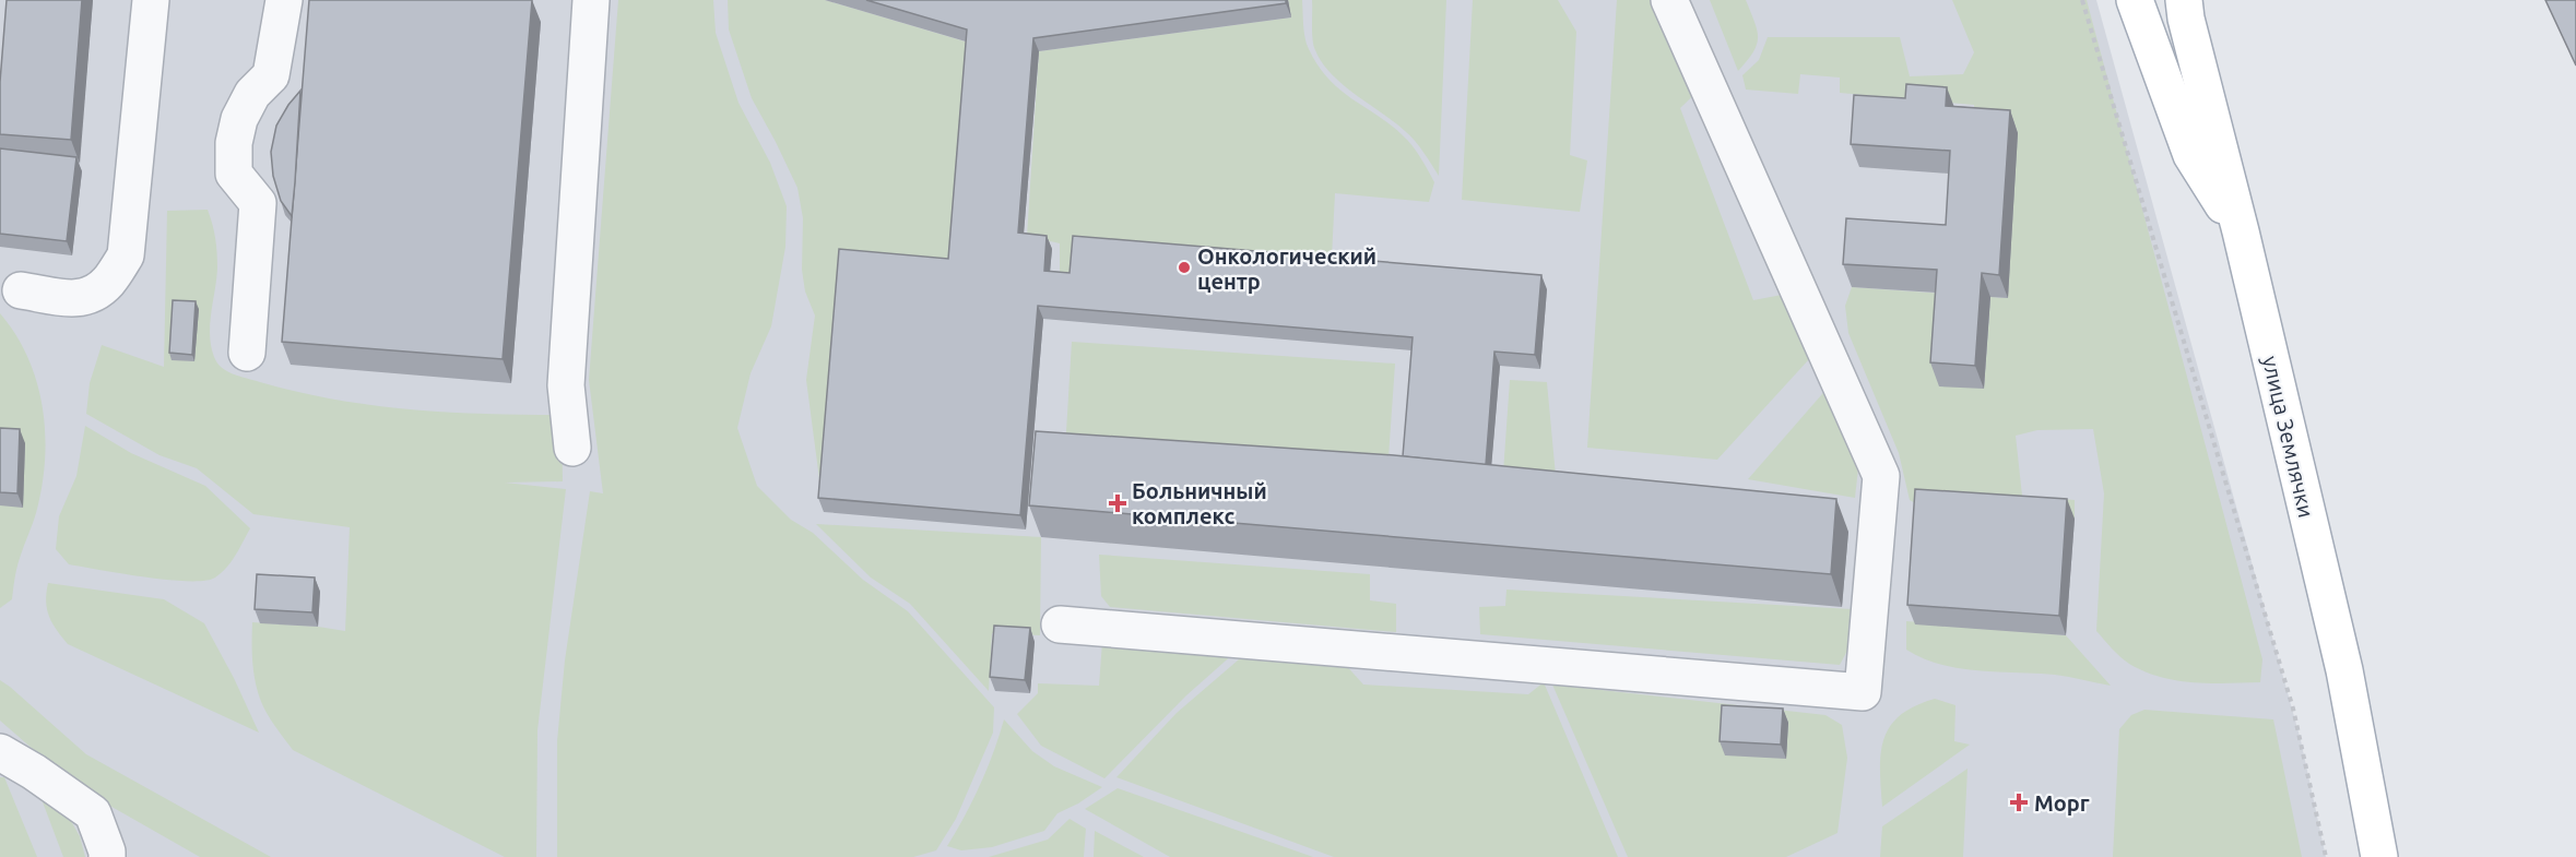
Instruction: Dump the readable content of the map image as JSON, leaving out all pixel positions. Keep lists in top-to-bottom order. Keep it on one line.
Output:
{"streets":{"main road":["улица Землячки"]},"places":{"other":["Онкологический центр"],"health":["Больничный комплекс","Морг"]}}
